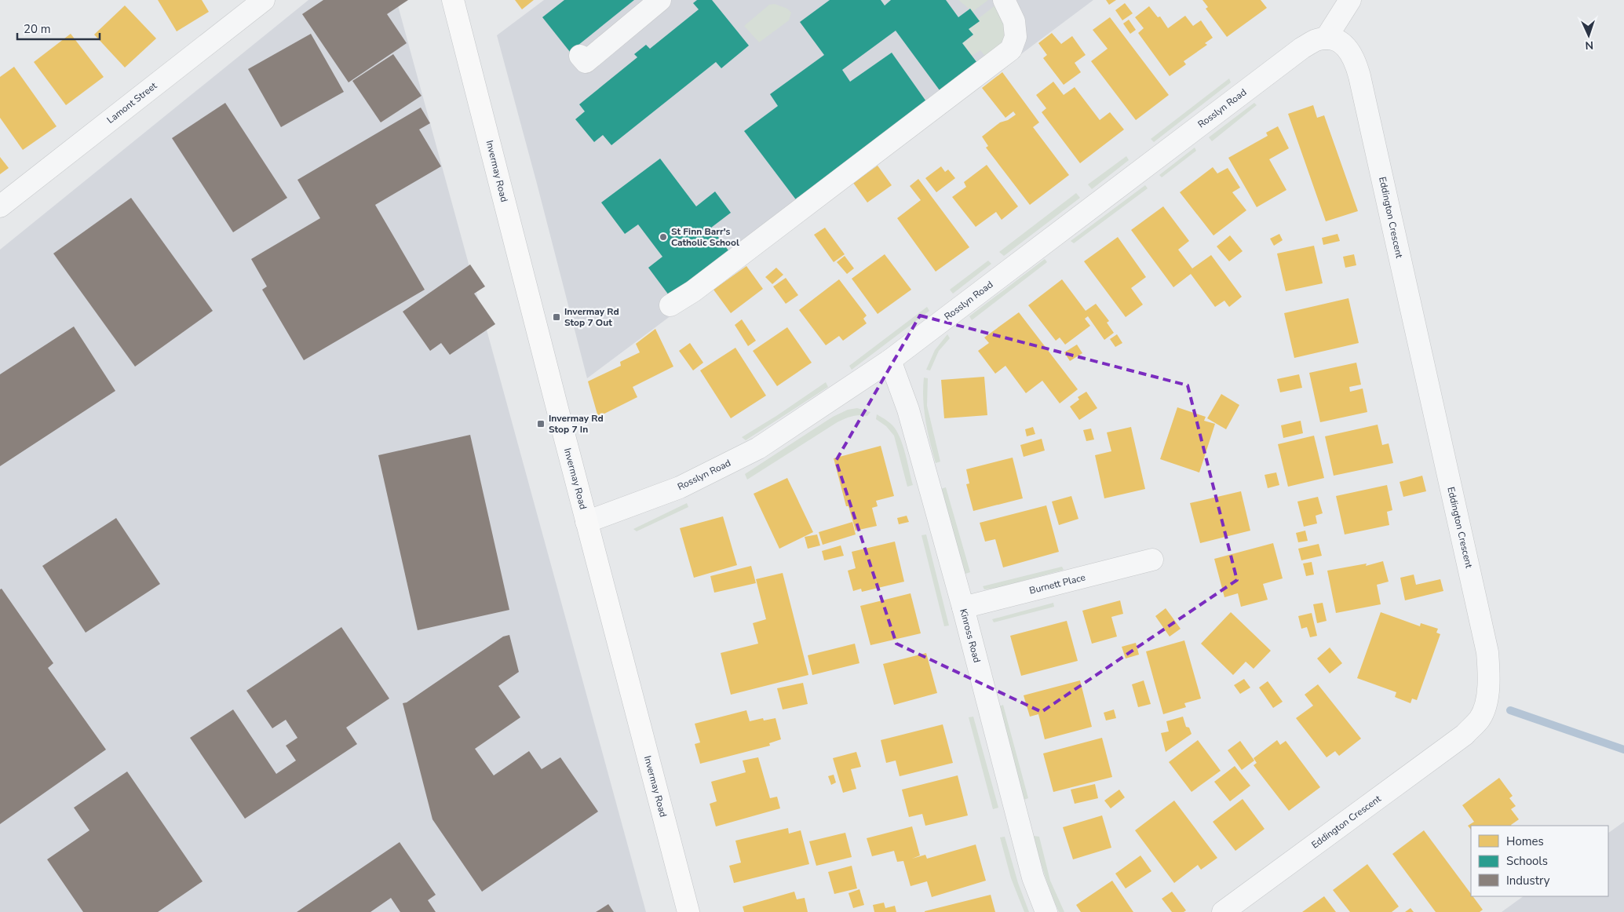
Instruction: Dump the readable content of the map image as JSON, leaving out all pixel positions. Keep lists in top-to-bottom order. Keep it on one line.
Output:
{"streets":{"main road":["Invermay Road"],"street":["Lamont Street","Rosslyn Road","Eddington Crescent","Burnett Place","Kinross Road"]},"crossings":[["Rosslyn Road","Invermay Road"],["Rosslyn Road","Eddington Crescent"],["Rosslyn Road","Kinross Road"],["Burnett Place","Kinross Road"]],"places":{"other":["St Finn Barr's Catholic School"],"transit":["Invermay Rd Stop 7 Out","Invermay Rd Stop 7 In"]},"legend":["Homes","Schools","Industry"],"scale_bar":"20 m","north":"bottom"}
